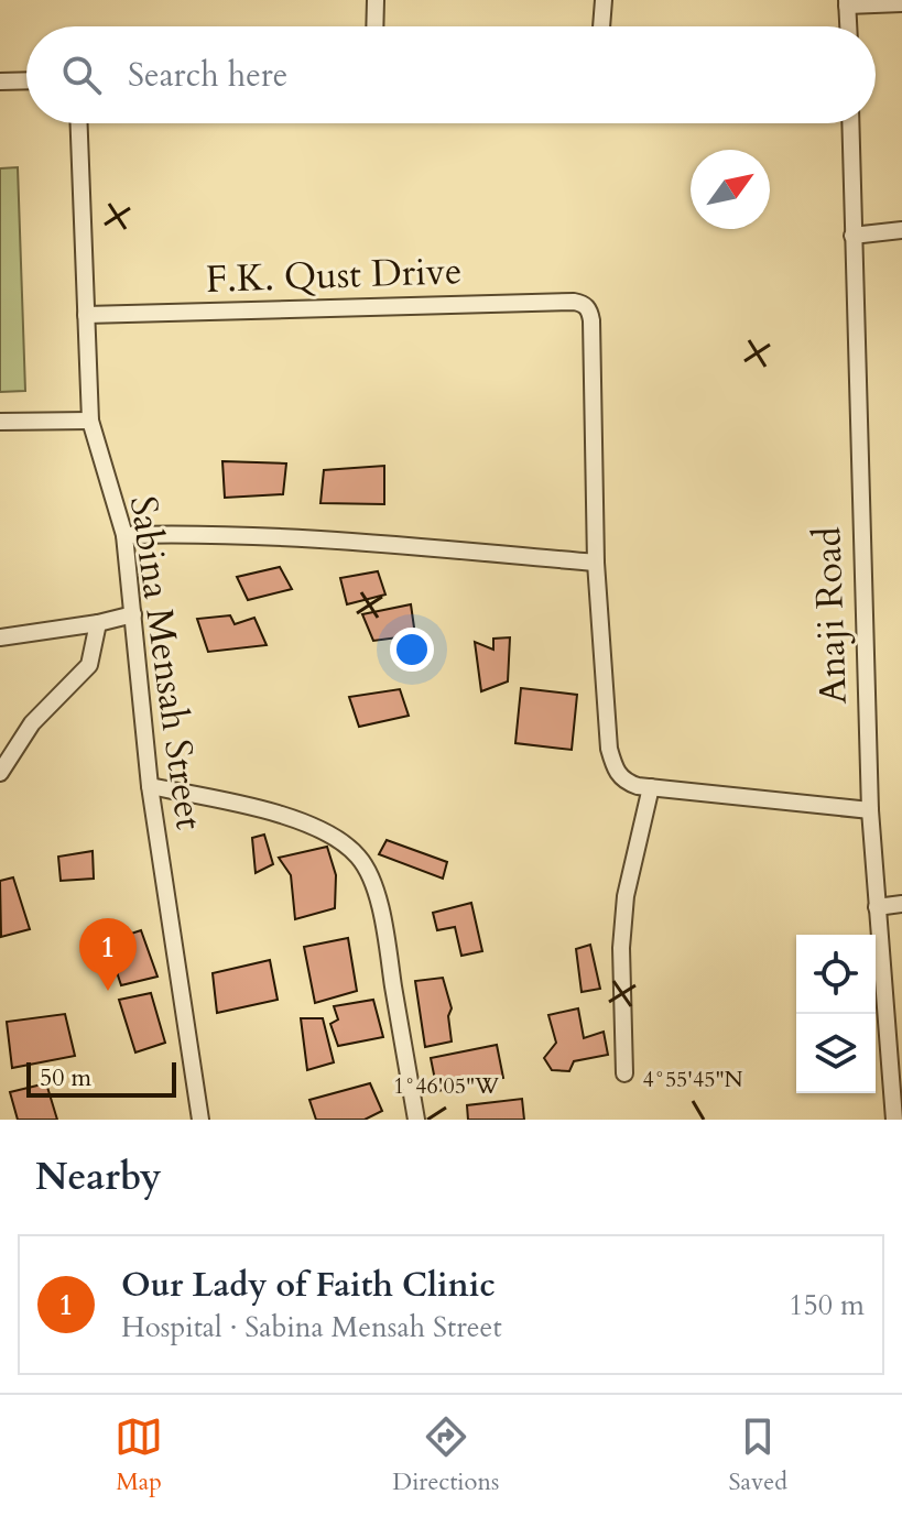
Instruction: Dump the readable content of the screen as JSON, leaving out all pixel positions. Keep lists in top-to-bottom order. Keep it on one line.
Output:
{"streets":{"street":["F.K. Qust Drive","Anaji Road","Sabina Mensah Street"]},"crossings":[["F.K. Qust Drive","Sabina Mensah Street"]],"scale_bar":"50 m","north":"top right","page":{"search":"Search here","pins":"1","scale":"50 m","heading":"Nearby","list":[{"mark":"1","name":"Our Lady of Faith Clinic","note":"Hospital · Sabina Mensah Street","value":"150 m"}],"nav":["Map","Directions","Saved"]},"coordinates":["4°55'45\"N","1°46'05\"W"]}
